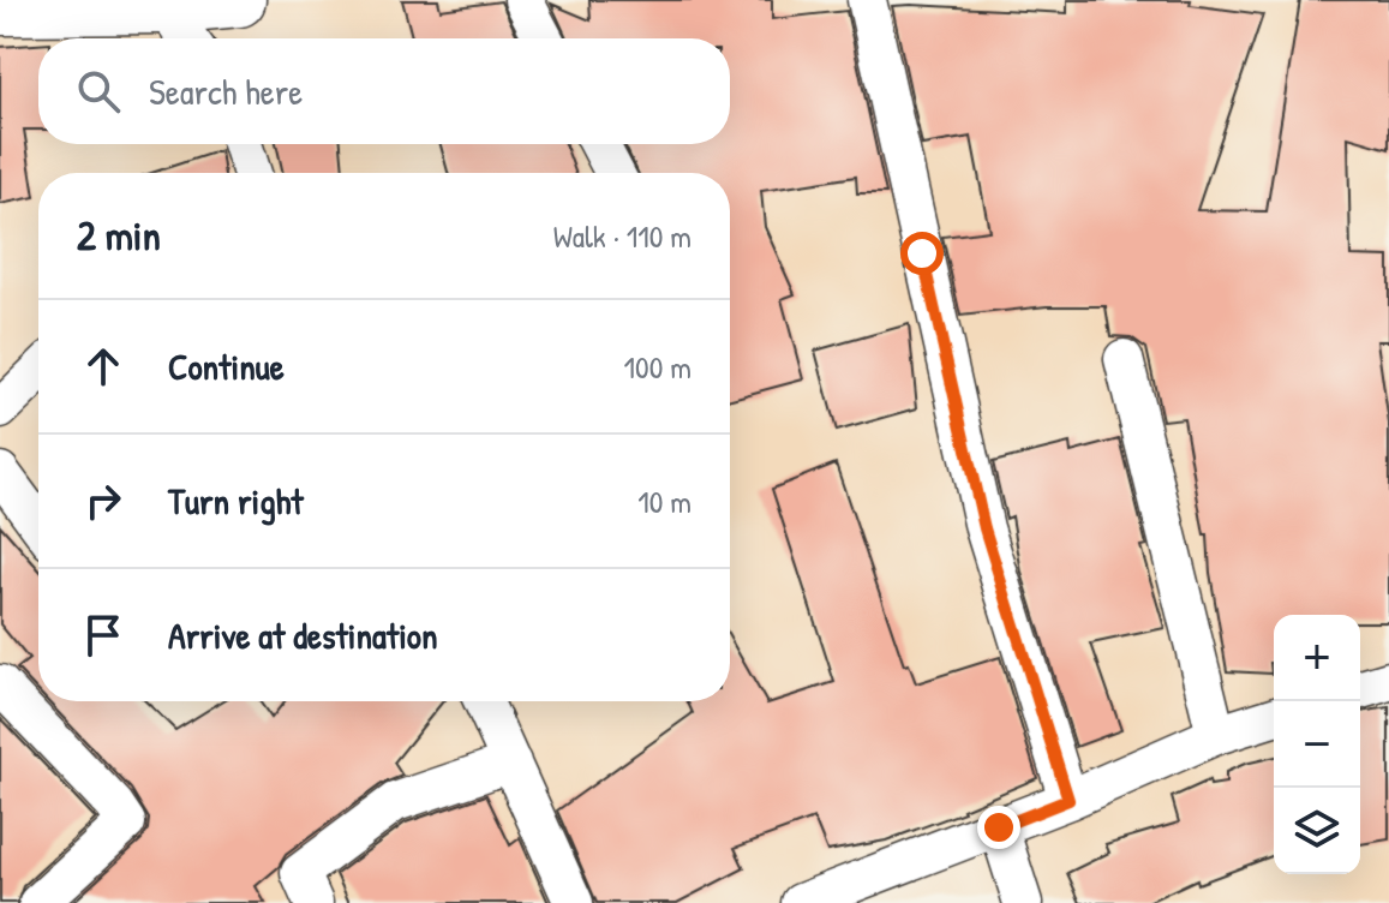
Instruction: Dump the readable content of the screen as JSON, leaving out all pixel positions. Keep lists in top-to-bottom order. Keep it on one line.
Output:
{"page":{"search":"Search here","heading":["2 min","Walk · 110 m"],"list":[["Continue","100 m"],["Turn right","10 m"],"Arrive at destination"],"map_buttons":["+","−"]}}
